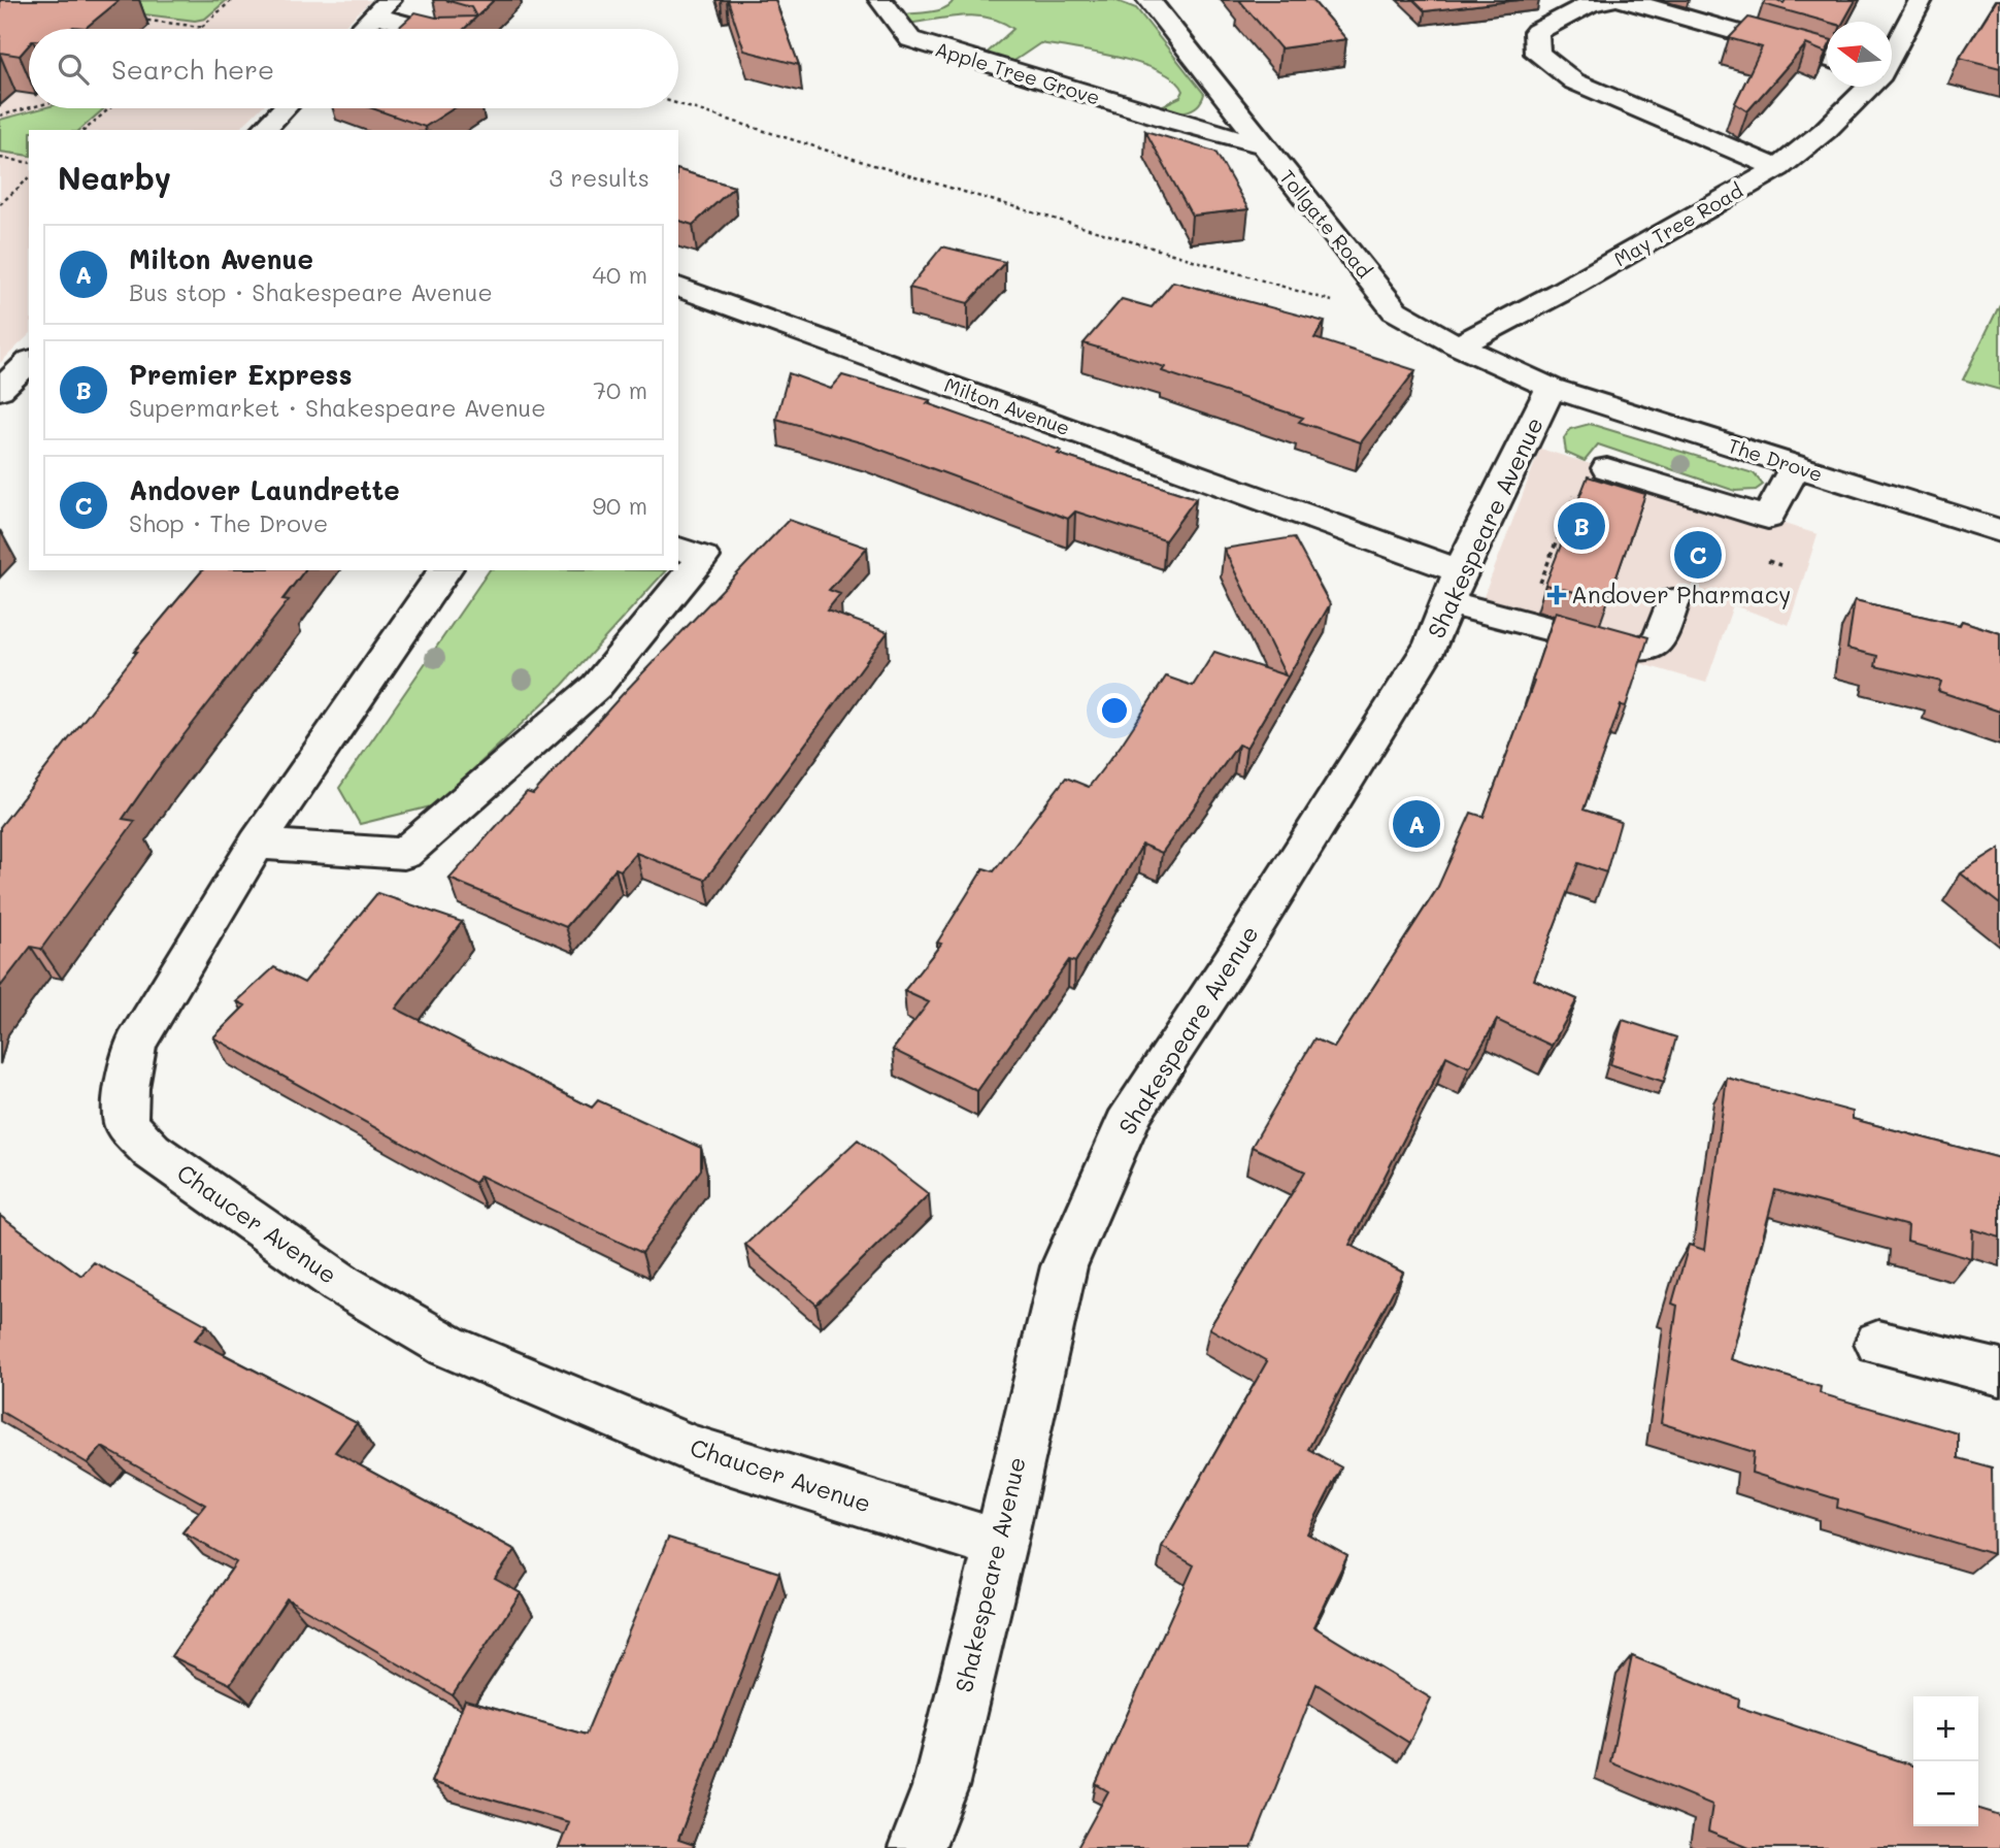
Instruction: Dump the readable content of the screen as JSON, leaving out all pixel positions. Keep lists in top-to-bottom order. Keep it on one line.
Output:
{"streets":{"street":["Apple Tree Grove","Tollgate Road","May Tree Road","Milton Avenue","The Drove","Shakespeare Avenue","Chaucer Avenue"]},"crossings":[["Apple Tree Grove","Tollgate Road"],["Tollgate Road","May Tree Road"],["Tollgate Road","The Drove"],["Tollgate Road","Shakespeare Avenue"],["Milton Avenue","Shakespeare Avenue"],["The Drove","Shakespeare Avenue"],["Shakespeare Avenue","Chaucer Avenue"]],"places":{"health":["Andover Pharmacy"]},"north":"left","page":{"search":"Search here","heading":["Nearby","3 results"],"list":[{"mark":"A","name":"Milton Avenue","note":"Bus stop · Shakespeare Avenue","value":"40 m"},{"mark":"B","name":"Premier Express","note":"Supermarket · Shakespeare Avenue","value":"70 m"},{"mark":"C","name":"Andover Laundrette","note":"Shop · The Drove","value":"90 m"}],"pins":["B","C","A"],"map_buttons":["+","−"]}}
